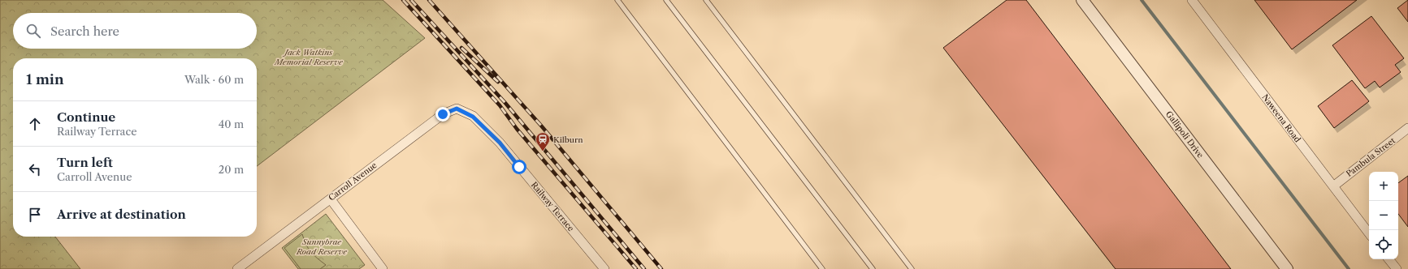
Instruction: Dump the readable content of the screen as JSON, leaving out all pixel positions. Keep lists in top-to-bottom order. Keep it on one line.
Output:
{"streets":{"street":["Naweena Road","Gallipoli Drive","Pambula Street","Carroll Avenue","Railway Terrace"]},"crossings":[["Naweena Road","Pambula Street"],["Carroll Avenue","Railway Terrace"]],"parks":["Jack Watkins Memorial Reserve","Sunnybrae Road Reserve"],"places":{"station":["Kilburn"]},"page":{"search":"Search here","heading":["1 min","Walk · 60 m"],"list":[["Continue","Railway Terrace","40 m"],["Turn left","Carroll Avenue","20 m"],"Arrive at destination"],"map_buttons":["+","−"]}}
